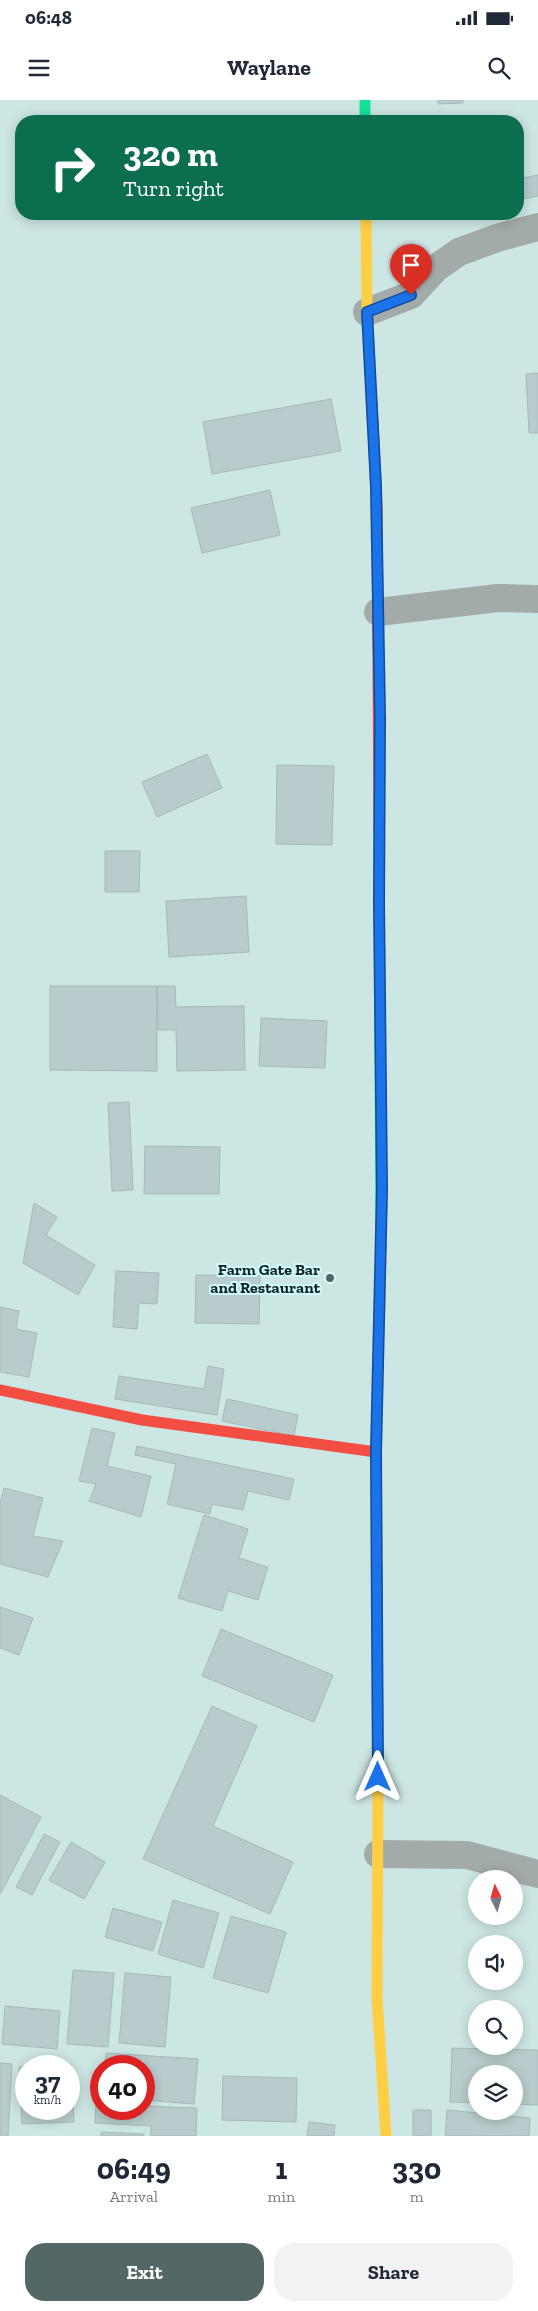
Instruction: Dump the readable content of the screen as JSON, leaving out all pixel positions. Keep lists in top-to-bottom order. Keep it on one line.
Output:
{"places":["Farm Gate Bar and Restaurant"],"north":"top","page":{"status":"06:48","header":"Waylane","turn":["320 m","Turn right"],"speed":"37 km/h","limit":"40","eta":["06:49","Arrival","1","min","330","m"],"buttons":["Exit","Share"]}}
